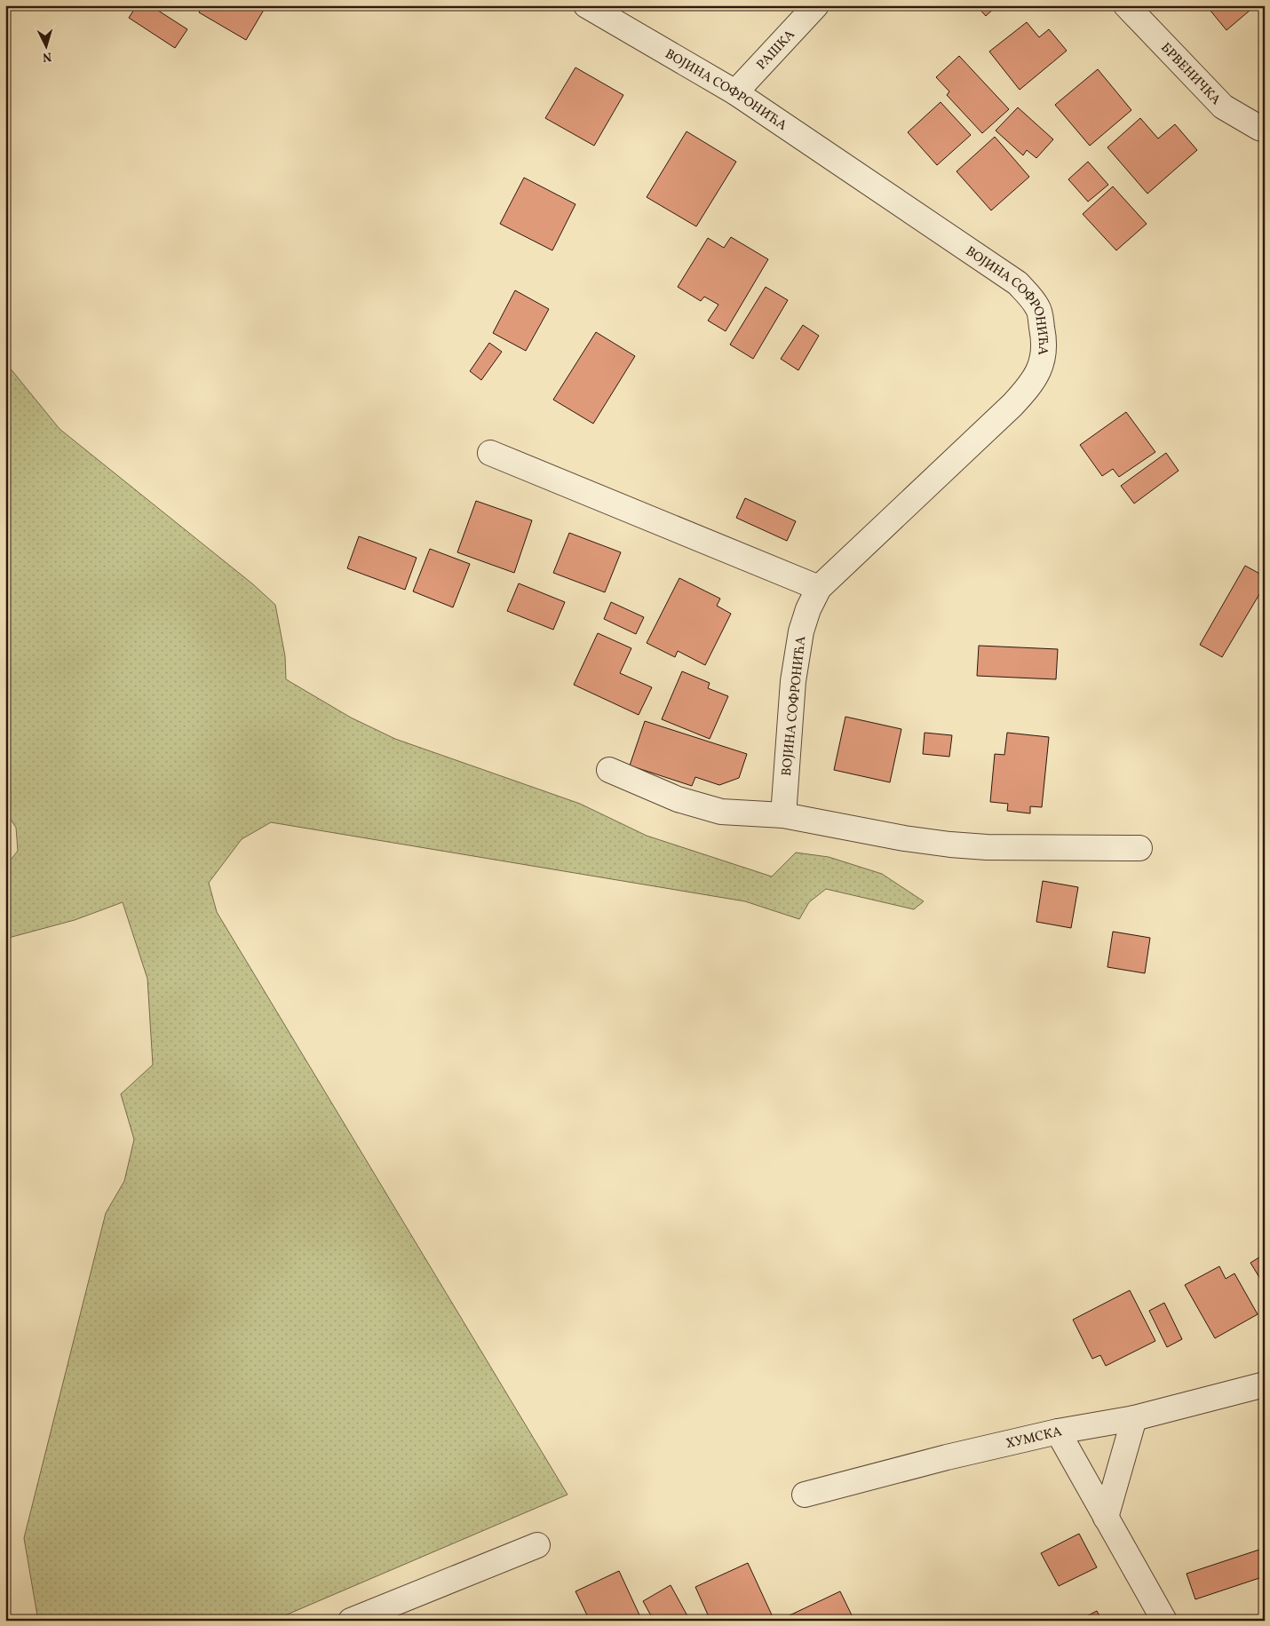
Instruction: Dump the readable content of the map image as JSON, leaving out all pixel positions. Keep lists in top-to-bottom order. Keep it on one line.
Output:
{"streets":{"street":["РАШКА","БРВЕНИЧКА","ВОЈИНА СОФРОНИЋА","ХУМСКА"]},"crossings":[["РАШКА","ВОЈИНА СОФРОНИЋА"]],"north":"bottom"}
